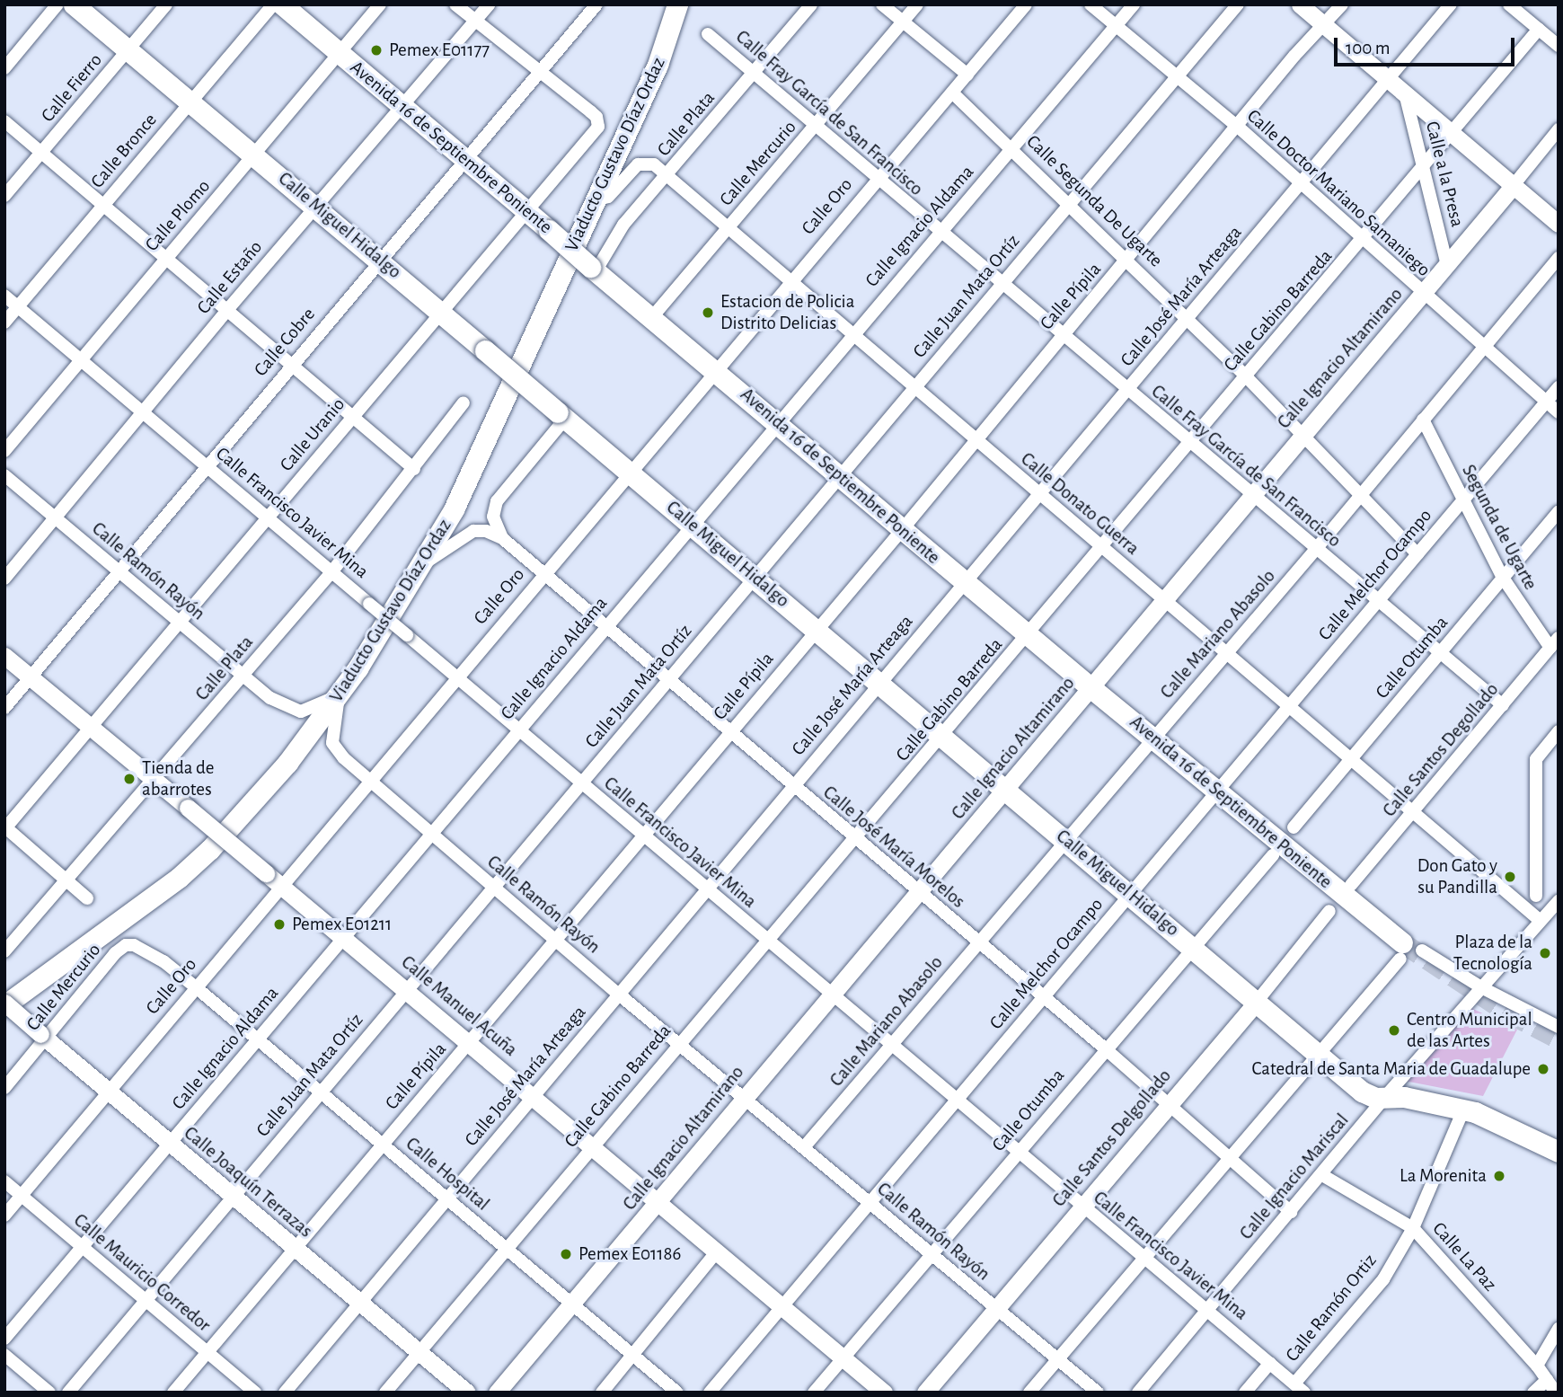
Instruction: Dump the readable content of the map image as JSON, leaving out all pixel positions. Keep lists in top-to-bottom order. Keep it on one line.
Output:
{"streets":{"main road":["Avenida 16 de Septiembre Poniente","Viaducto Gustavo Díaz Ordaz","Calle Miguel Hidalgo"],"street":["Calle Fierro","Calle Fray García de San Francisco","Calle Plata","Calle Bronce","Calle Mercurio","Calle a la Presa","Calle Doctor Mariano Samaniego","Calle Segunda De Ugarte","Calle Oro","Calle Plomo","Calle Ignacio Aldama","Calle Estaño","Calle Juan Mata Ortíz","Calle Pípila","Calle José María Arteaga","Calle Gabino Barreda","Calle Cobre","Calle Ignacio Altamirano","Calle Uranio","Calle Donato Guerra","Calle Francisco Javier Mina","Segunda de Ugarte","Calle Ramón Rayón","Calle Melchor Ocampo","Calle Mariano Abasolo","Calle Otumba","Calle Santos Degollado","Calle José María Morelos","Calle Manuel Acuña","Calle Santos Delgollado","Calle Hospital","Calle Ignacio Mariscal","Calle Joaquín Terrazas","Calle La Paz","Calle Mauricio Corredor","Calle Ramón Ortiz"]},"crossings":[["Calle Fierro","Calle Miguel Hidalgo"],["Calle Fray García de San Francisco","Calle Plata"],["Calle Fray García de San Francisco","Calle Mercurio"],["Calle Fray García de San Francisco","Calle Oro"],["Calle Fray García de San Francisco","Calle Ignacio Aldama"],["Calle Fray García de San Francisco","Calle Juan Mata Ortíz"],["Calle Fray García de San Francisco","Calle Pípila"],["Calle Fray García de San Francisco","Calle José María Arteaga"],["Calle Fray García de San Francisco","Calle Gabino Barreda"],["Calle Fray García de San Francisco","Calle Ignacio Altamirano"],["Calle Fray García de San Francisco","Calle Melchor Ocampo"],["Calle Fray García de San Francisco","Calle Mariano Abasolo"],["Calle Fray García de San Francisco","Calle Otumba"],["Calle Fray García de San Francisco","Calle Santos Degollado"],["Calle Plata","Avenida 16 de Septiembre Poniente"],["Calle Plata","Calle Donato Guerra"],["Calle Plata","Calle Francisco Javier Mina"],["Calle Plata","Calle Ramón Rayón"],["Calle Plata","Calle Manuel Acuña"],["Avenida 16 de Septiembre Poniente","Calle Mercurio"],["Avenida 16 de Septiembre Poniente","Calle Oro"],["Avenida 16 de Septiembre Poniente","Calle Plomo"],["Avenida 16 de Septiembre Poniente","Calle Ignacio Aldama"],["Avenida 16 de Septiembre Poniente","Calle Estaño"],["Avenida 16 de Septiembre Poniente","Calle Juan Mata Ortíz"],["Avenida 16 de Septiembre Poniente","Calle Pípila"],["Avenida 16 de Septiembre Poniente","Calle José María Arteaga"],["Avenida 16 de Septiembre Poniente","Calle Gabino Barreda"],["Avenida 16 de Septiembre Poniente","Calle Cobre"],["Avenida 16 de Septiembre Poniente","Calle Ignacio Altamirano"],["Avenida 16 de Septiembre Poniente","Calle Uranio"],["Avenida 16 de Septiembre Poniente","Calle Melchor Ocampo"],["Avenida 16 de Septiembre Poniente","Calle Mariano Abasolo"],["Calle Bronce","Calle Miguel Hidalgo"],["Calle Bronce","Calle Francisco Javier Mina"],["Viaducto Gustavo Díaz Ordaz","Calle Donato Guerra"],["Viaducto Gustavo Díaz Ordaz","Calle Ramón Rayón"],["Viaducto Gustavo Díaz Ordaz","Calle Joaquín Terrazas"],["Calle Mercurio","Calle Donato Guerra"],["Calle Mercurio","Calle Hospital"],["Calle Mercurio","Calle Joaquín Terrazas"],["Calle a la Presa","Calle Gabino Barreda"],["Calle a la Presa","Calle Ignacio Altamirano"],["Calle Doctor Mariano Samaniego","Calle Ignacio Aldama"],["Calle Doctor Mariano Samaniego","Calle Juan Mata Ortíz"],["Calle Doctor Mariano Samaniego","Calle Pípila"],["Calle Doctor Mariano Samaniego","Calle José María Arteaga"],["Calle Doctor Mariano Samaniego","Calle Gabino Barreda"],["Calle Doctor Mariano Samaniego","Calle Ignacio Altamirano"],["Calle Doctor Mariano Samaniego","Calle Melchor Ocampo"],["Calle Doctor Mariano Samaniego","Calle Mariano Abasolo"],["Calle Segunda De Ugarte","Calle Oro"],["Calle Segunda De Ugarte","Calle Ignacio Aldama"],["Calle Segunda De Ugarte","Calle Juan Mata Ortíz"],["Calle Segunda De Ugarte","Calle Pípila"],["Calle Segunda De Ugarte","Calle José María Arteaga"],["Calle Segunda De Ugarte","Calle Gabino Barreda"],["Calle Segunda De Ugarte","Calle Ignacio Altamirano"],["Calle Segunda De Ugarte","Calle Melchor Ocampo"],["Calle Segunda De Ugarte","Calle Mariano Abasolo"],["Calle Oro","Calle Miguel Hidalgo"],["Calle Oro","Calle Donato Guerra"],["Calle Oro","Calle Francisco Javier Mina"],["Calle Oro","Calle Ramón Rayón"],["Calle Oro","Calle José María Morelos"],["Calle Oro","Calle Manuel Acuña"],["Calle Oro","Calle Hospital"],["Calle Oro","Calle Joaquín Terrazas"],["Calle Oro","Calle Mauricio Corredor"],["Calle Plomo","Calle Miguel Hidalgo"],["Calle Plomo","Calle Francisco Javier Mina"],["Calle Miguel Hidalgo","Calle Ignacio Aldama"],["Calle Miguel Hidalgo","Calle Estaño"],["Calle Miguel Hidalgo","Calle Juan Mata Ortíz"],["Calle Miguel Hidalgo","Calle Pípila"],["Calle Miguel Hidalgo","Calle José María Arteaga"],["Calle Miguel Hidalgo","Calle Gabino Barreda"],["Calle Miguel Hidalgo","Calle Cobre"],["Calle Miguel Hidalgo","Calle Ignacio Altamirano"],["Calle Miguel Hidalgo","Calle Uranio"],["Calle Miguel Hidalgo","Calle Melchor Ocampo"],["Calle Miguel Hidalgo","Calle Mariano Abasolo"],["Calle Miguel Hidalgo","Calle Otumba"],["Calle Miguel Hidalgo","Calle Santos Delgollado"],["Calle Miguel Hidalgo","Calle Ignacio Mariscal"],["Calle Ignacio Aldama","Calle Donato Guerra"],["Calle Ignacio Aldama","Calle Francisco Javier Mina"],["Calle Ignacio Aldama","Calle Ramón Rayón"],["Calle Ignacio Aldama","Calle José María Morelos"],["Calle Ignacio Aldama","Calle Manuel Acuña"],["Calle Ignacio Aldama","Calle Hospital"],["Calle Ignacio Aldama","Calle Joaquín Terrazas"],["Calle Ignacio Aldama","Calle Mauricio Corredor"],["Calle Estaño","Calle Francisco Javier Mina"],["Calle Estaño","Calle Ramón Rayón"],["Calle Juan Mata Ortíz","Calle Donato Guerra"],["Calle Juan Mata Ortíz","Calle Francisco Javier Mina"],["Calle Juan Mata Ortíz","Calle Ramón Rayón"],["Calle Juan Mata Ortíz","Calle José María Morelos"],["Calle Juan Mata Ortíz","Calle Manuel Acuña"],["Calle Juan Mata Ortíz","Calle Hospital"],["Calle Juan Mata Ortíz","Calle Joaquín Terrazas"],["Calle Juan Mata Ortíz","Calle Mauricio Corredor"],["Calle Pípila","Calle Donato Guerra"],["Calle Pípila","Calle Francisco Javier Mina"],["Calle Pípila","Calle Ramón Rayón"],["Calle Pípila","Calle José María Morelos"],["Calle Pípila","Calle Manuel Acuña"],["Calle Pípila","Calle Hospital"],["Calle Pípila","Calle Joaquín Terrazas"],["Calle Pípila","Calle Mauricio Corredor"],["Calle José María Arteaga","Calle Donato Guerra"],["Calle José María Arteaga","Calle Francisco Javier Mina"],["Calle José María Arteaga","Calle Ramón Rayón"],["Calle José María Arteaga","Calle José María Morelos"],["Calle José María Arteaga","Calle Manuel Acuña"],["Calle José María Arteaga","Calle Hospital"],["Calle José María Arteaga","Calle Joaquín Terrazas"],["Calle Gabino Barreda","Calle Donato Guerra"],["Calle Gabino Barreda","Calle Francisco Javier Mina"],["Calle Gabino Barreda","Calle Ramón Rayón"],["Calle Gabino Barreda","Calle José María Morelos"],["Calle Gabino Barreda","Calle Manuel Acuña"],["Calle Gabino Barreda","Calle Hospital"],["Calle Gabino Barreda","Calle Joaquín Terrazas"],["Calle Cobre","Calle Uranio"],["Calle Cobre","Calle Francisco Javier Mina"],["Calle Cobre","Calle Ramón Rayón"],["Calle Cobre","Calle Manuel Acuña"],["Calle Ignacio Altamirano","Calle Donato Guerra"],["Calle Ignacio Altamirano","Calle Francisco Javier Mina"],["Calle Ignacio Altamirano","Calle Ramón Rayón"],["Calle Ignacio Altamirano","Calle José María Morelos"],["Calle Ignacio Altamirano","Calle Manuel Acuña"],["Calle Ignacio Altamirano","Calle Hospital"],["Calle Uranio","Calle Francisco Javier Mina"],["Calle Uranio","Calle Ramón Rayón"],["Calle Uranio","Calle Manuel Acuña"],["Calle Donato Guerra","Calle Melchor Ocampo"],["Calle Donato Guerra","Calle Mariano Abasolo"],["Calle Donato Guerra","Calle Otumba"],["Calle Donato Guerra","Calle Santos Degollado"],["Calle Donato Guerra","Calle Ignacio Mariscal"],["Calle Francisco Javier Mina","Calle Melchor Ocampo"],["Calle Francisco Javier Mina","Calle Mariano Abasolo"],["Calle Francisco Javier Mina","Calle Otumba"],["Calle Francisco Javier Mina","Calle Santos Delgollado"],["Calle Francisco Javier Mina","Calle Ignacio Mariscal"],["Calle Francisco Javier Mina","Calle Ramón Ortiz"],["Segunda de Ugarte","Calle Melchor Ocampo"],["Segunda de Ugarte","Calle Mariano Abasolo"],["Segunda de Ugarte","Calle Otumba"],["Segunda de Ugarte","Calle Santos Degollado"],["Calle Ramón Rayón","Calle Melchor Ocampo"],["Calle Ramón Rayón","Calle Mariano Abasolo"],["Calle Ramón Rayón","Calle Otumba"],["Calle Ramón Rayón","Calle Santos Delgollado"],["Calle Melchor Ocampo","Calle José María Morelos"],["Calle Melchor Ocampo","Calle Manuel Acuña"],["Calle Mariano Abasolo","Calle José María Morelos"],["Calle Otumba","Calle José María Morelos"],["Calle Otumba","Calle Manuel Acuña"],["Calle José María Morelos","Calle Santos Delgollado"],["Calle José María Morelos","Calle Ignacio Mariscal"],["Calle Ignacio Mariscal","Calle La Paz"],["Calle La Paz","Calle Ramón Ortiz"]],"places":["Pemex E01177","Estacion de Policia Distrito Delicias","Tienda de abarrotes","Don Gato y su Pandilla","Pemex E01211","Plaza de la Tecnología","Centro Municipal de las Artes","Catedral de Santa Maria de Guadalupe","La Morenita","Pemex E01186"],"scale_bar":"100 m"}
